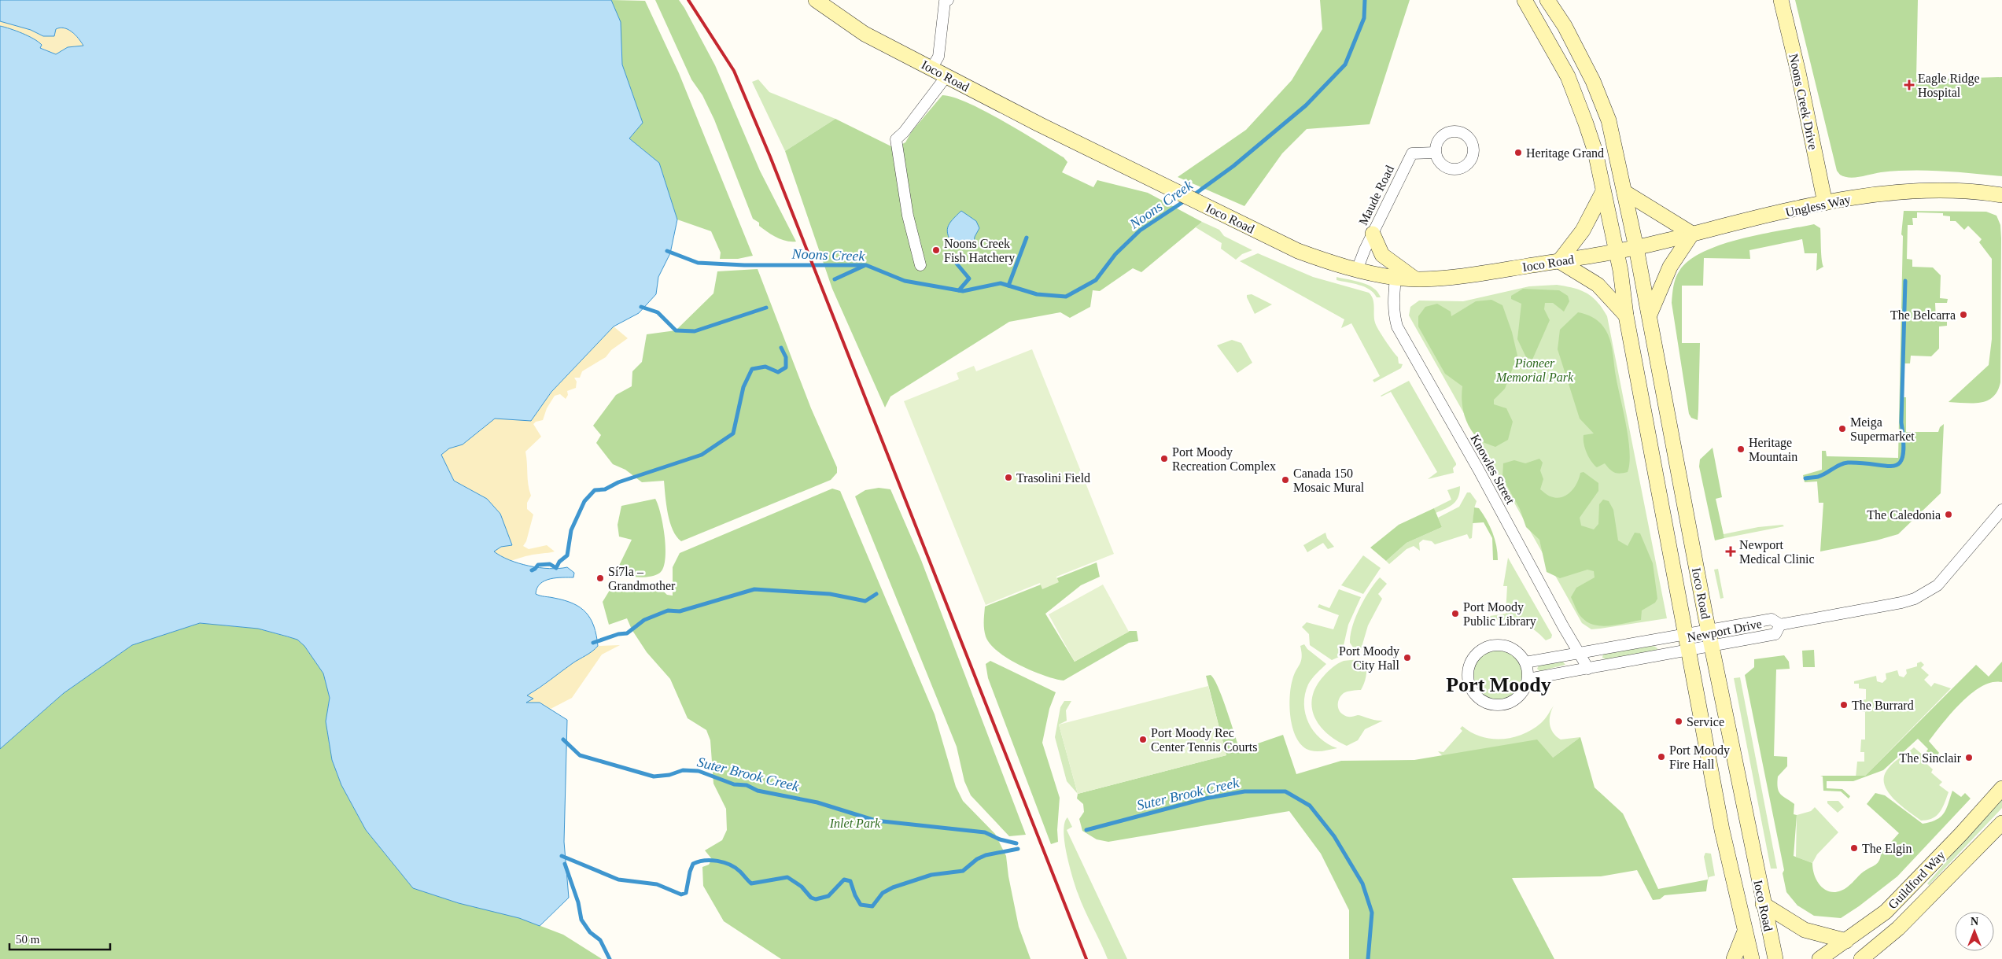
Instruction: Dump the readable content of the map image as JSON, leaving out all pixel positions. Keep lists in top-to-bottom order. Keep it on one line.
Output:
{"streets":{"main road":["Ioco Road","Noons Creek Drive","Ungless Way","Guildford Way"],"street":["Maude Road","Knowles Street","Newport Drive"]},"crossings":[["Ioco Road","Maude Road"],["Ioco Road","Ungless Way"],["Ioco Road","Knowles Street"],["Ioco Road","Newport Drive"],["Noons Creek Drive","Ungless Way"],["Knowles Street","Newport Drive"]],"districts":["Port Moody"],"water":["Noons Creek","Suter Brook Creek"],"parks":["Pioneer Memorial Park","Inlet Park"],"places":{"health":["Eagle Ridge Hospital","Newport Medical Clinic"],"other":["Heritage Grand","Noons Creek Fish Hatchery","The Belcarra","Meiga Supermarket","Heritage Mountain","Port Moody Recreation Complex","Trasolini Field","Canada 150 Mosaic Mural","The Caledonia","Sí7la – Grandmother","Port Moody Public Library","Port Moody City Hall","The Burrard","Service","Port Moody Rec Center Tennis Courts","Port Moody Fire Hall","The Sinclair","The Elgin"]},"scale_bar":"50 m","north":"top"}
